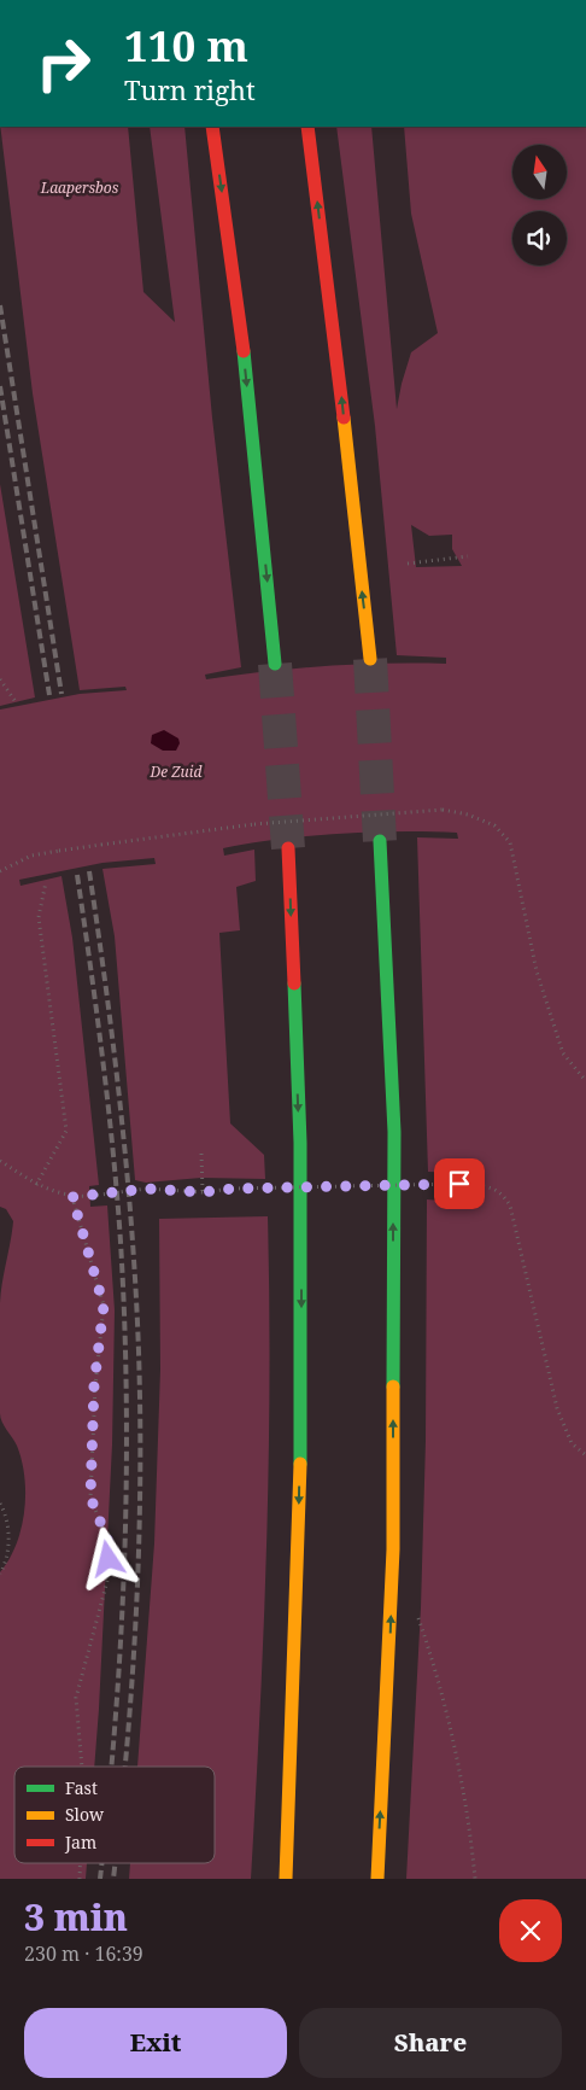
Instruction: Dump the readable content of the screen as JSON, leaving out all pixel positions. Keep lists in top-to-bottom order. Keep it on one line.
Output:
{"parks":["Laapersbos","De Zuid"],"legend":["Fast","Slow","Jam"],"north":"top","page":{"turn":["110 m","Turn right"],"heading":["3 min","230 m · 16:39"],"buttons":["Exit","Share"]}}
